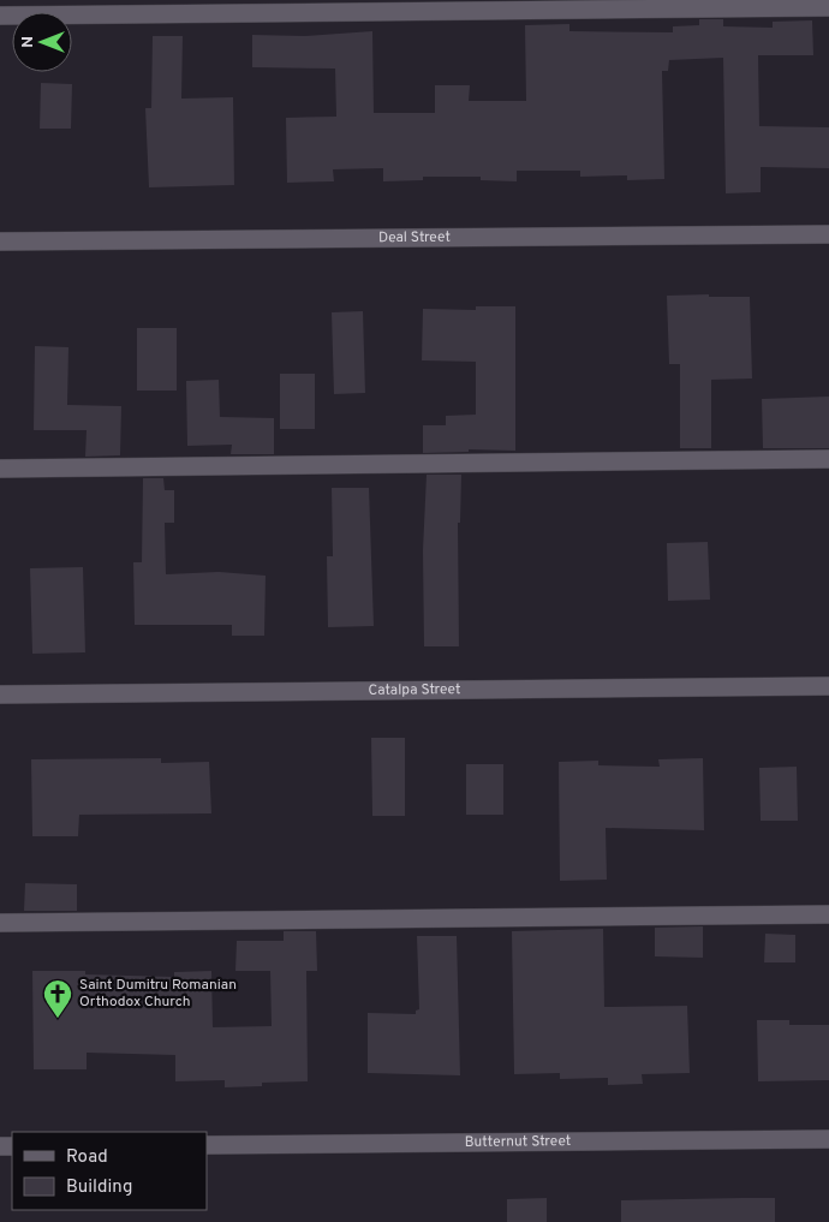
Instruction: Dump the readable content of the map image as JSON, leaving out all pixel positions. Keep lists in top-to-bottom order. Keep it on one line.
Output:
{"streets":{"street":["Deal Street","Catalpa Street","Butternut Street"]},"places":{"church":["Saint Dumitru Romanian Orthodox Church"]},"legend":["Road","Building"],"north":"left"}
